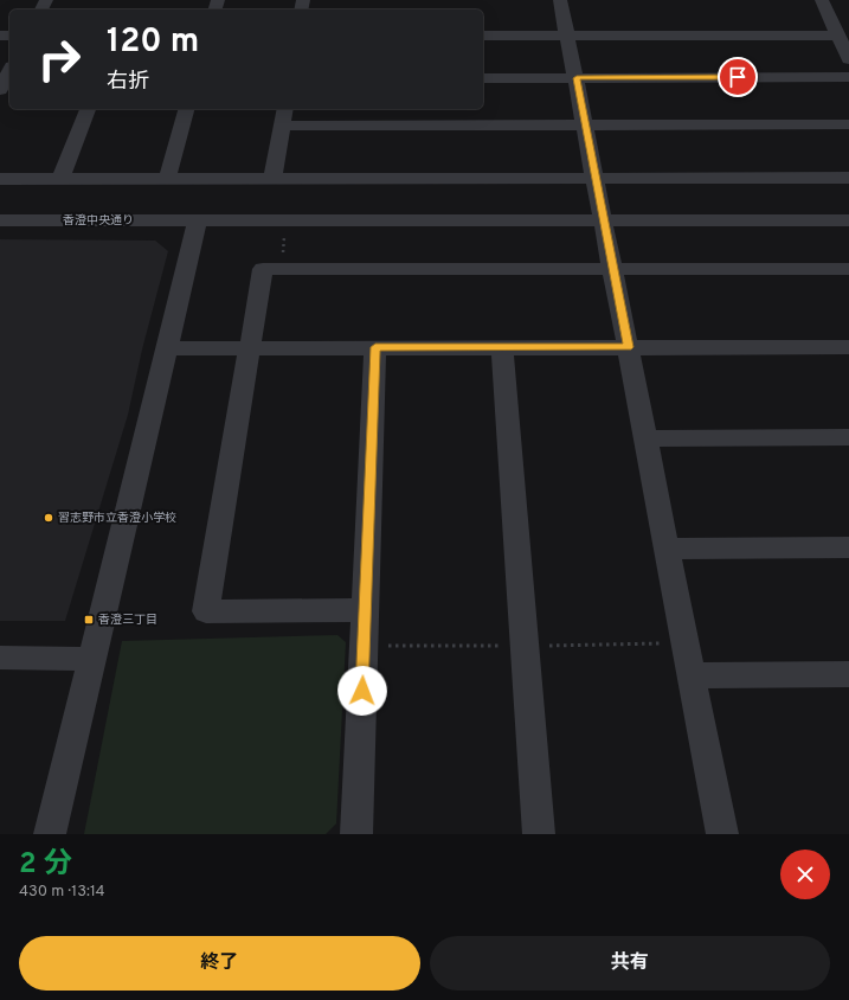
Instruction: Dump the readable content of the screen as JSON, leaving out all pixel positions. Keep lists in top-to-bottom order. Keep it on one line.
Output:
{"streets":{"street":["香澄中央通り"]},"places":{"other":["習志野市立香澄小学校"],"transit":["香澄三丁目"]},"page":{"turn":["120 m","右折"],"heading":["2 分","430 m · 13:14"],"buttons":["終了","共有"]}}
